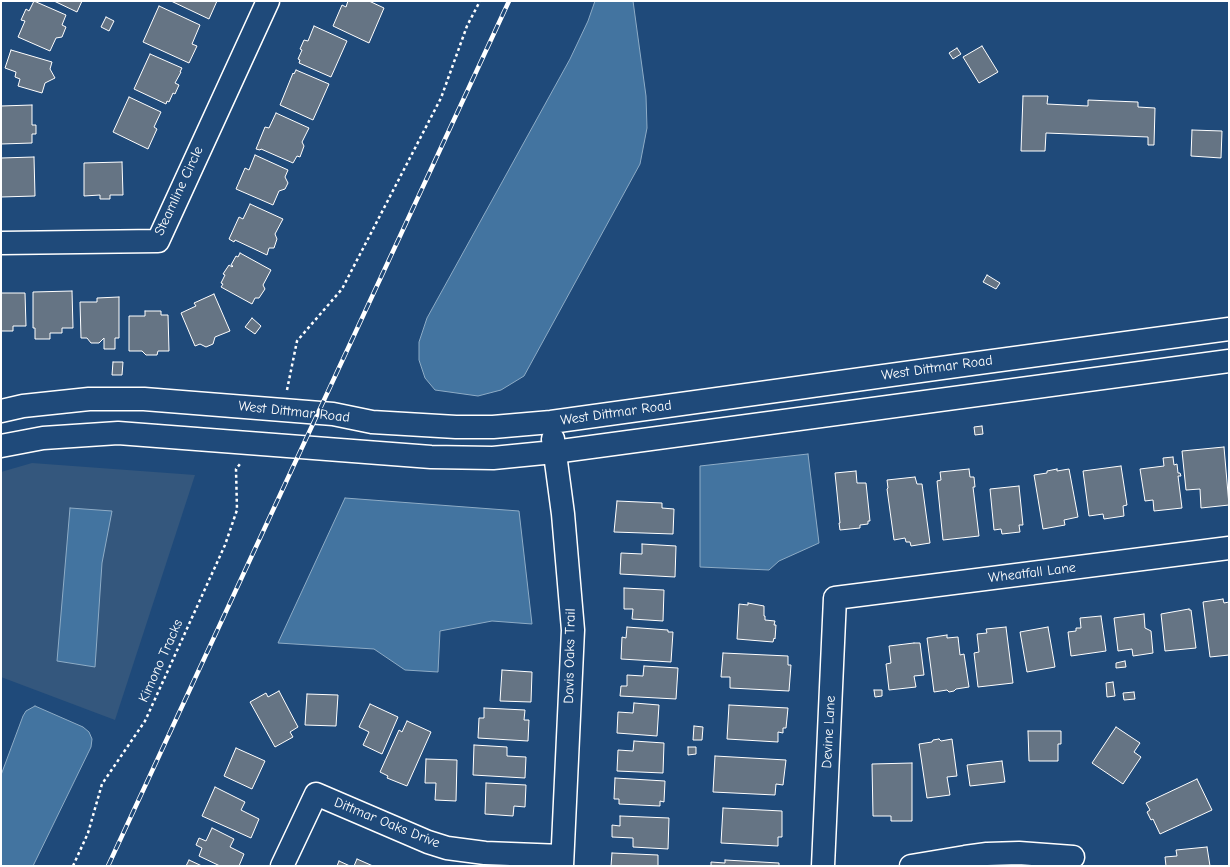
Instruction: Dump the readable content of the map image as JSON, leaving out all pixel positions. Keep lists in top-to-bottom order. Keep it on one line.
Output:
{"streets":{"street":["Steamline Circle","West Dittmar Road","Wheatfall Lane","Davis Oaks Trail","Devine Lane","Dittmar Oaks Drive"],"path":["Kimono Tracks"]},"crossings":[["West Dittmar Road","Davis Oaks Trail"],["Wheatfall Lane","Devine Lane"],["Davis Oaks Trail","Dittmar Oaks Drive"]]}
